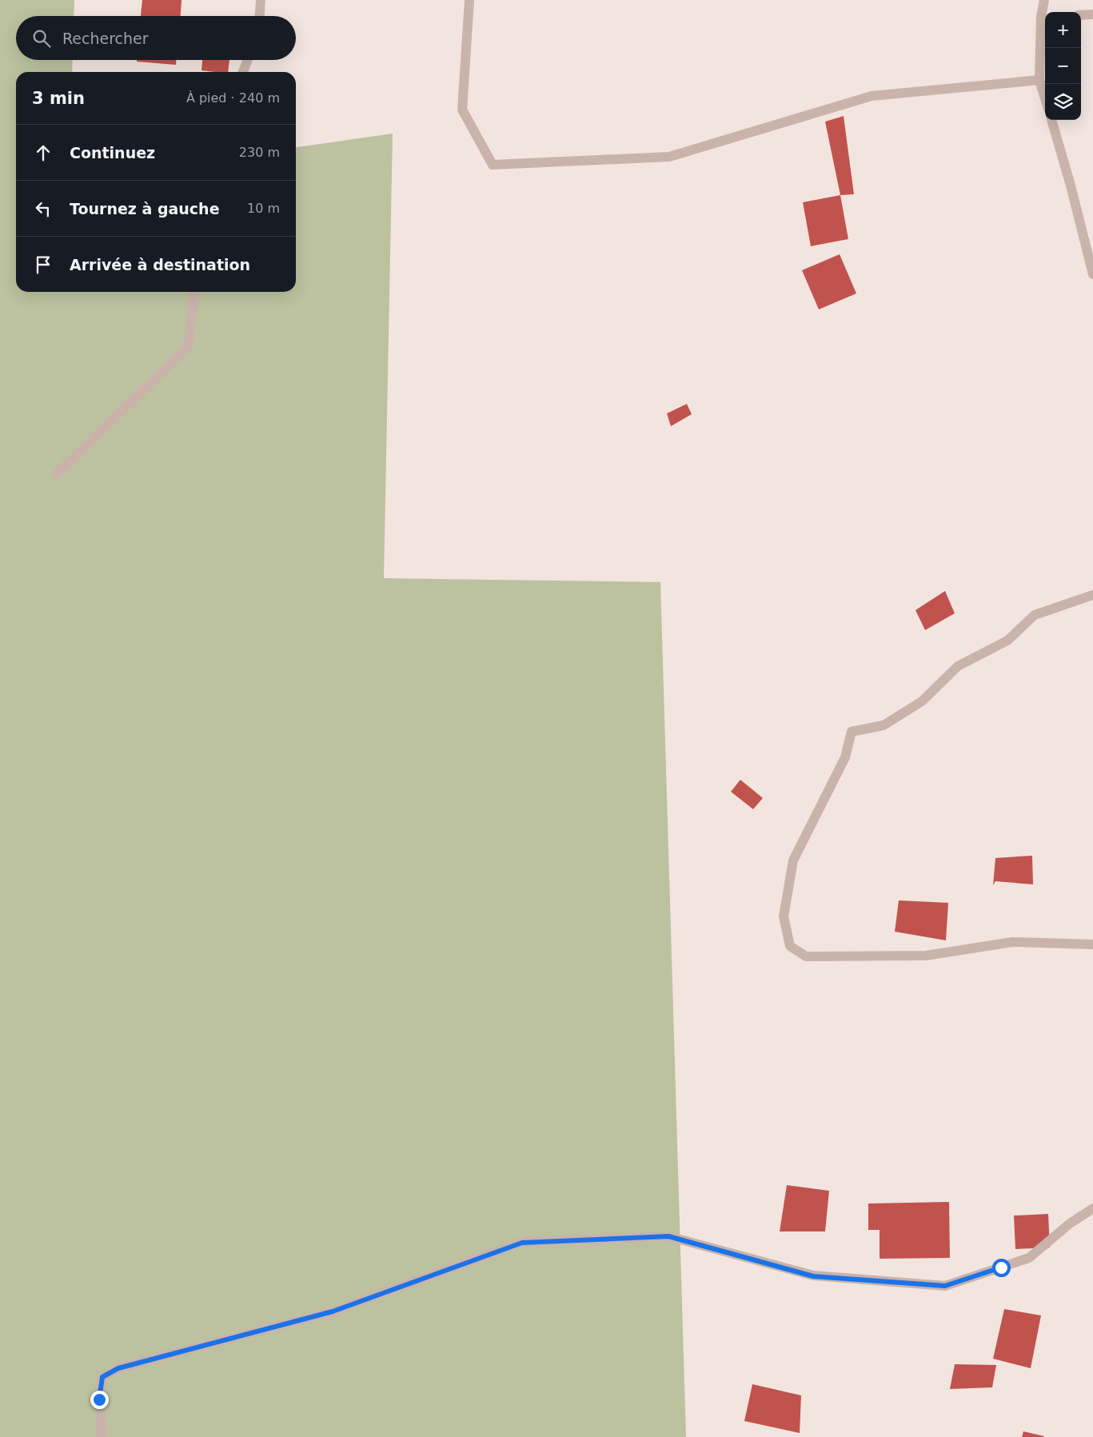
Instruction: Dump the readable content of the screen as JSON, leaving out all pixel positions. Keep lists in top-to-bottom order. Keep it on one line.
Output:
{"page":{"map_buttons":["+","−"],"search":"Rechercher","heading":["3 min","À pied · 240 m"],"list":[["Continuez","230 m"],["Tournez à gauche","10 m"],"Arrivée à destination"]}}
